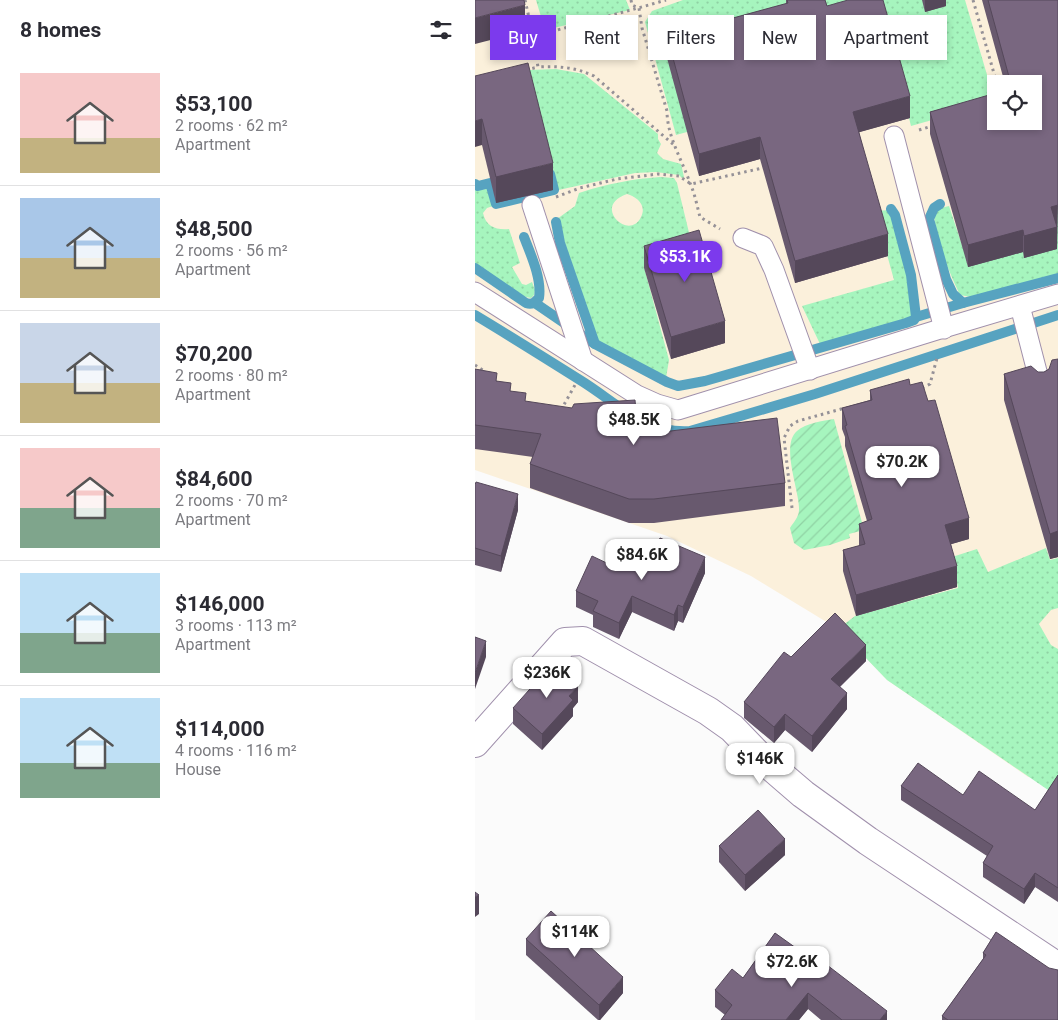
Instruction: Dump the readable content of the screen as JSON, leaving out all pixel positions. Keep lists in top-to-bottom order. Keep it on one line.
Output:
{"page":{"heading":"8 homes","chip":["Buy","Rent","Filters","New","Apartment"],"list":[{"name":"$53,100","note":"2 rooms · 62 m² · Apartment"},{"name":"$48,500","note":"2 rooms · 56 m² · Apartment"},{"name":"$70,200","note":"2 rooms · 80 m² · Apartment"},{"name":"$84,600","note":"2 rooms · 70 m² · Apartment"},{"name":"$146,000","note":"3 rooms · 113 m² · Apartment"},{"name":"$114,000","note":"4 rooms · 116 m² · House"}],"price":["$53.1K","$48.5K","$70.2K","$84.6K","$236K","$146K","$114K","$72.6K"]}}
